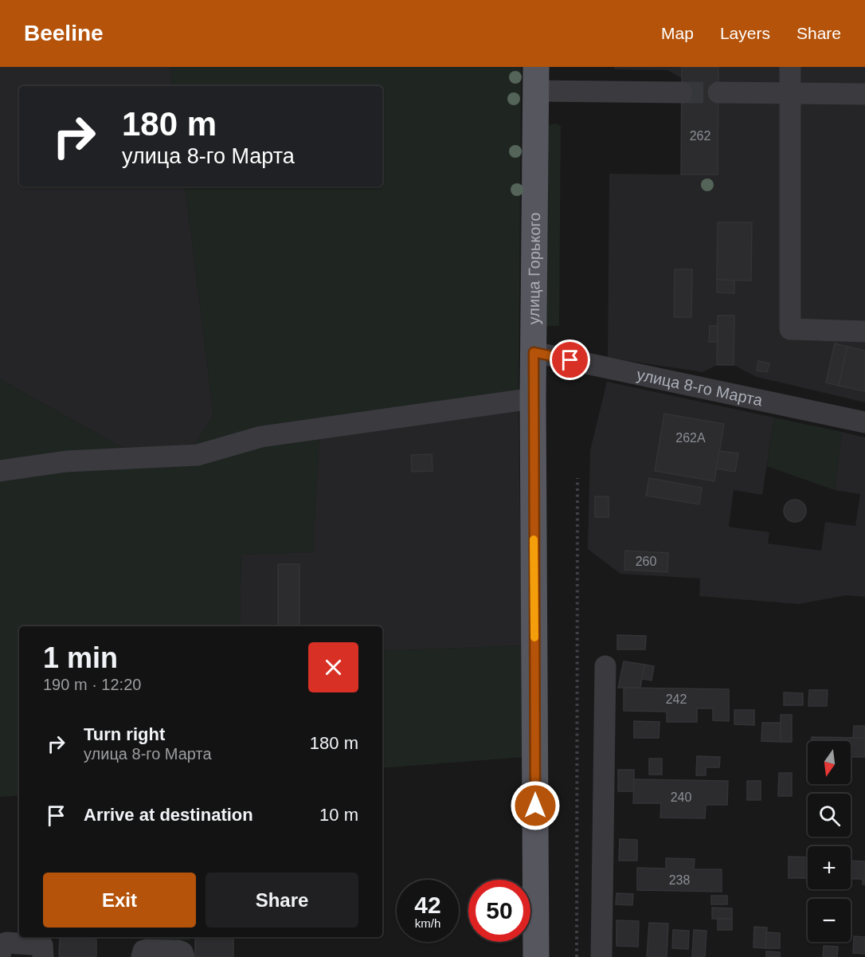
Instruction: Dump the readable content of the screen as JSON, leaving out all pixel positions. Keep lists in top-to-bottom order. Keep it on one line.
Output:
{"streets":{"main road":["улица Горького"],"street":["улица 8-го Марта"]},"crossings":[["улица Горького","улица 8-го Марта"]],"house_numbers":["262","262А","260","242","240","238"],"north":"bottom","page":{"header":"Beeline","nav":["Map","Layers","Share"],"turn":["180 m","улица 8-го Марта"],"heading":["1 min","190 m · 12:20"],"list":[{"name":"Turn right","note":"улица 8-го Марта","value":"180 m"},{"name":"Arrive at destination","value":"10 m"}],"map_buttons":["+","−"],"buttons":["Exit","Share"],"speed":"42 km/h","limit":"50"}}
